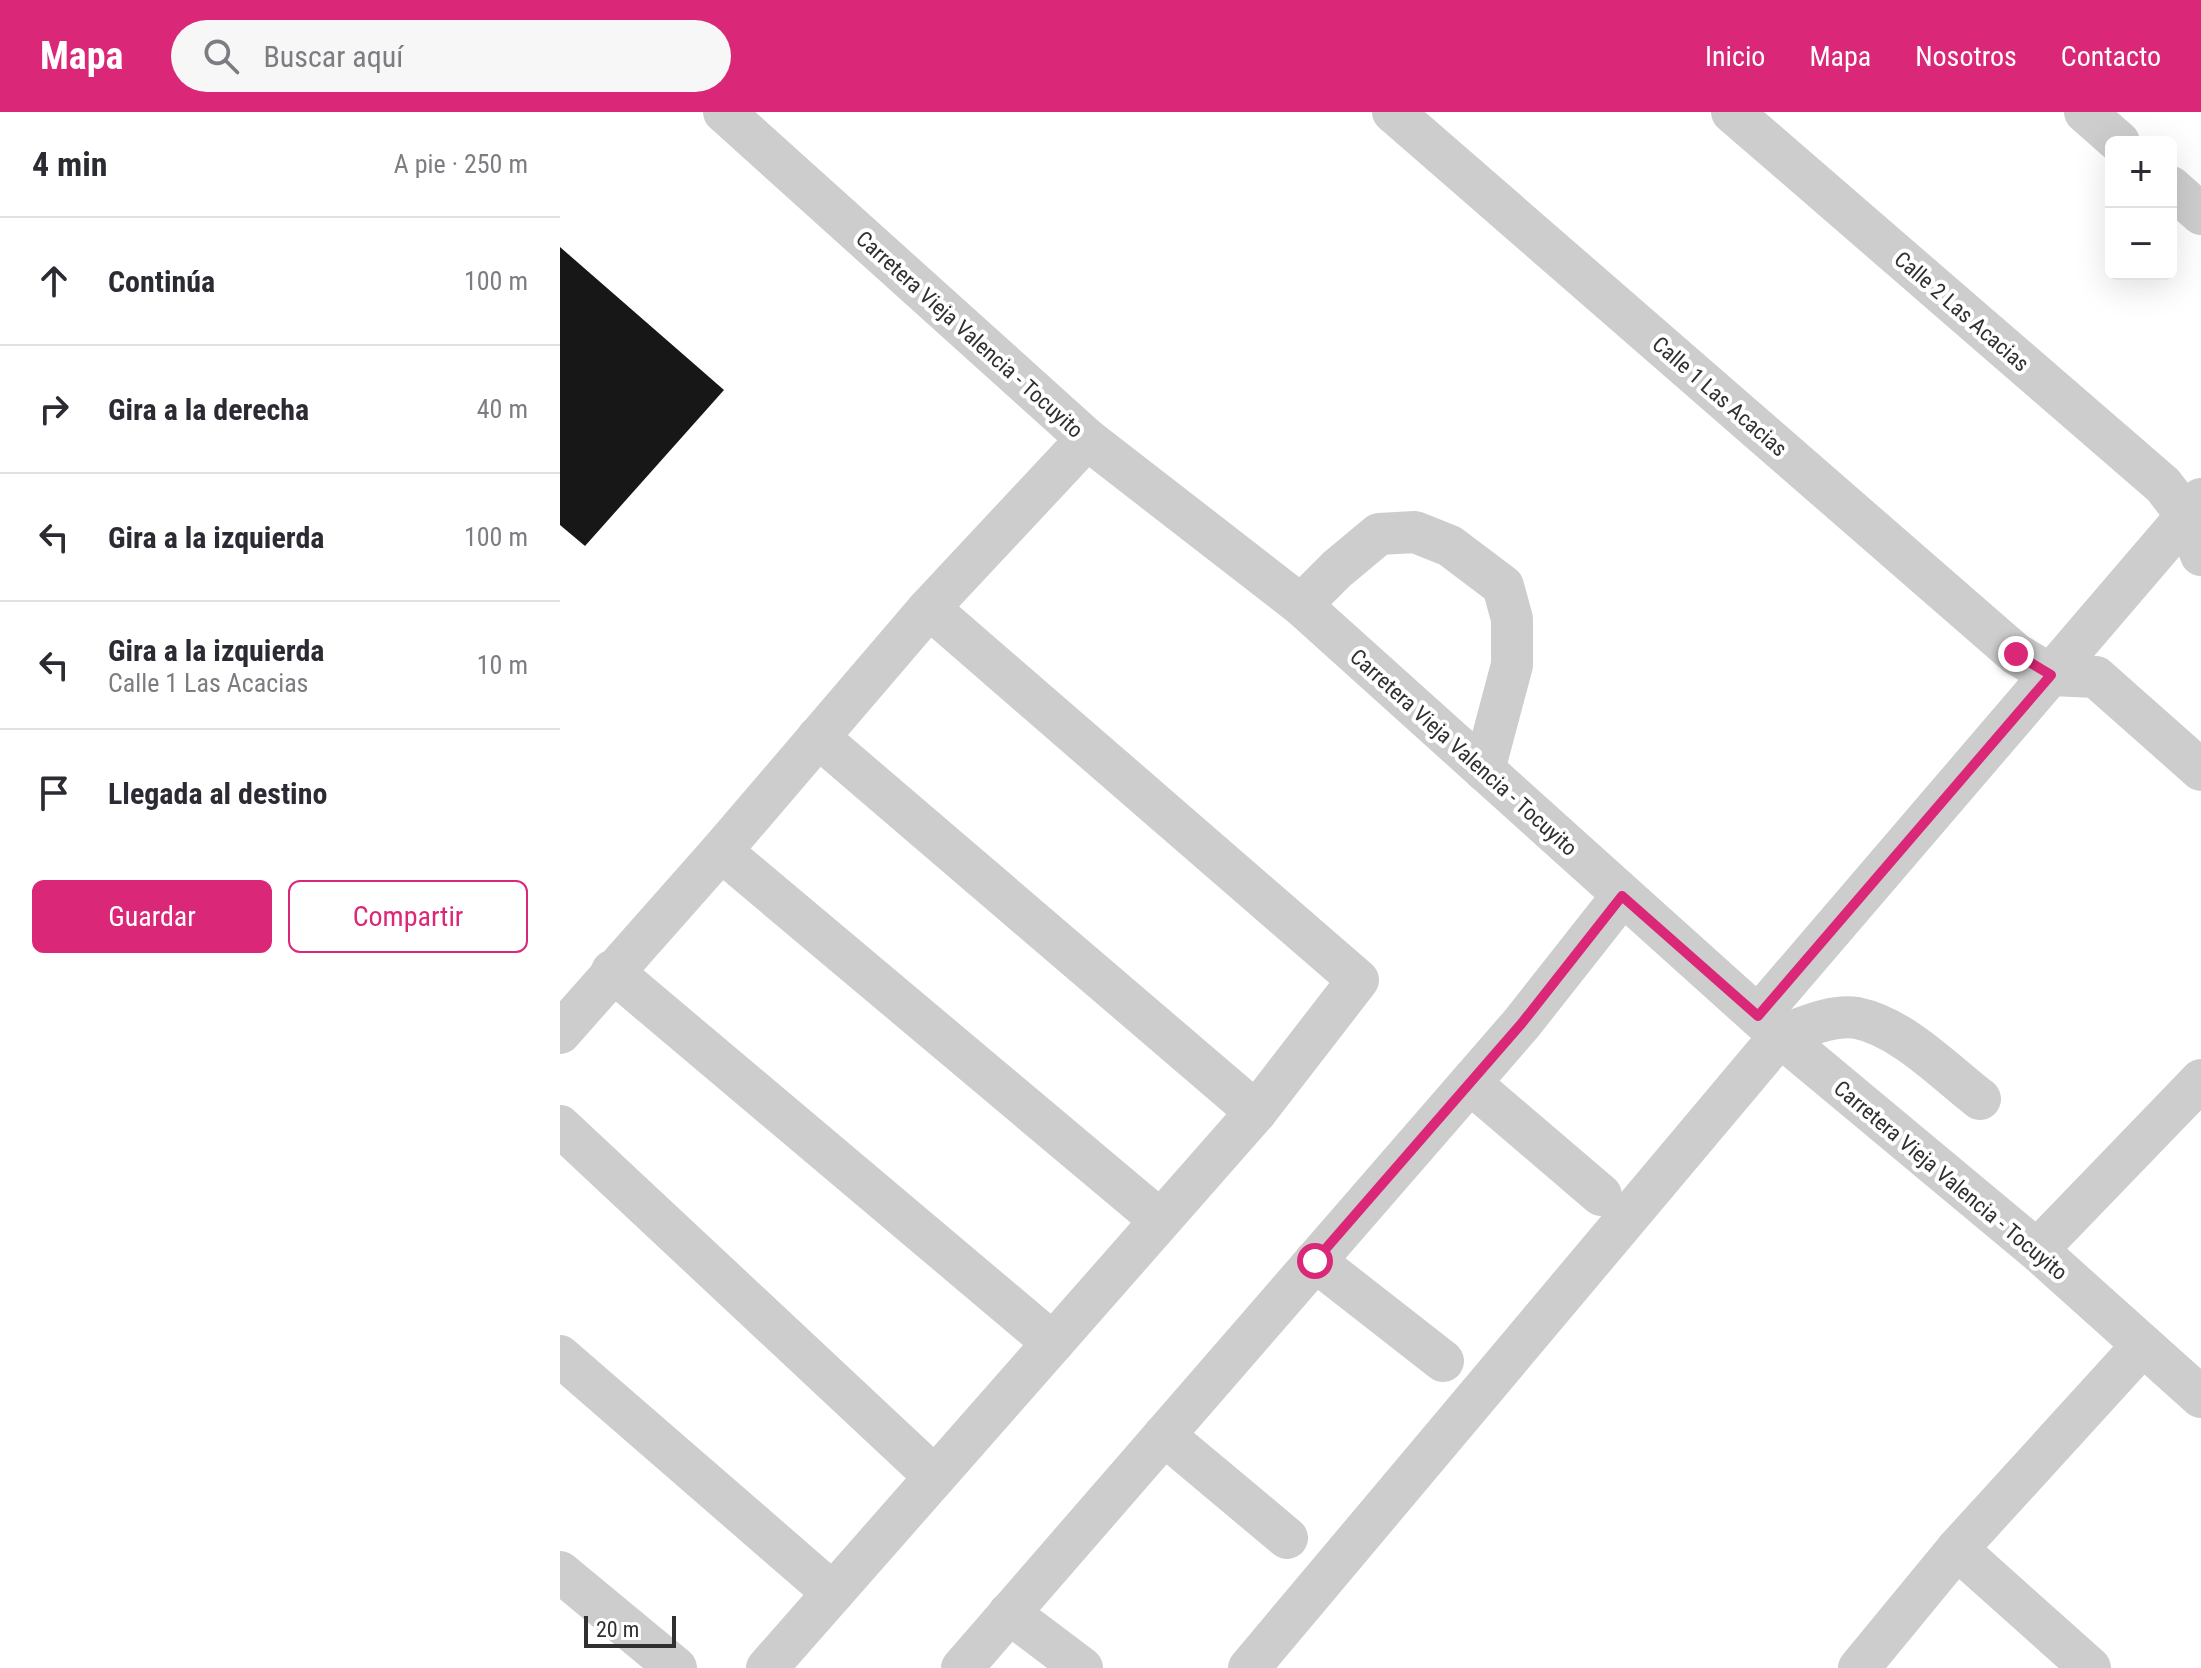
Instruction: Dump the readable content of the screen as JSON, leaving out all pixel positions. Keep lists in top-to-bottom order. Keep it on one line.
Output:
{"streets":{"street":["Calle 2 Las Acacias","Carretera Vieja Valencia - Tocuyito","Calle 1 Las Acacias"]},"scale_bar":"20 m","page":{"header":"Mapa","search":"Buscar aquí","nav":["Inicio","Mapa","Nosotros","Contacto"],"heading":["4 min","A pie · 250 m"],"map_buttons":["+","−"],"list":[["Continúa","100 m"],["Gira a la derecha","40 m"],["Gira a la izquierda","100 m"],["Gira a la izquierda","Calle 1 Las Acacias","10 m"],"Llegada al destino"],"buttons":["Guardar","Compartir"],"scale":"20 m"}}
